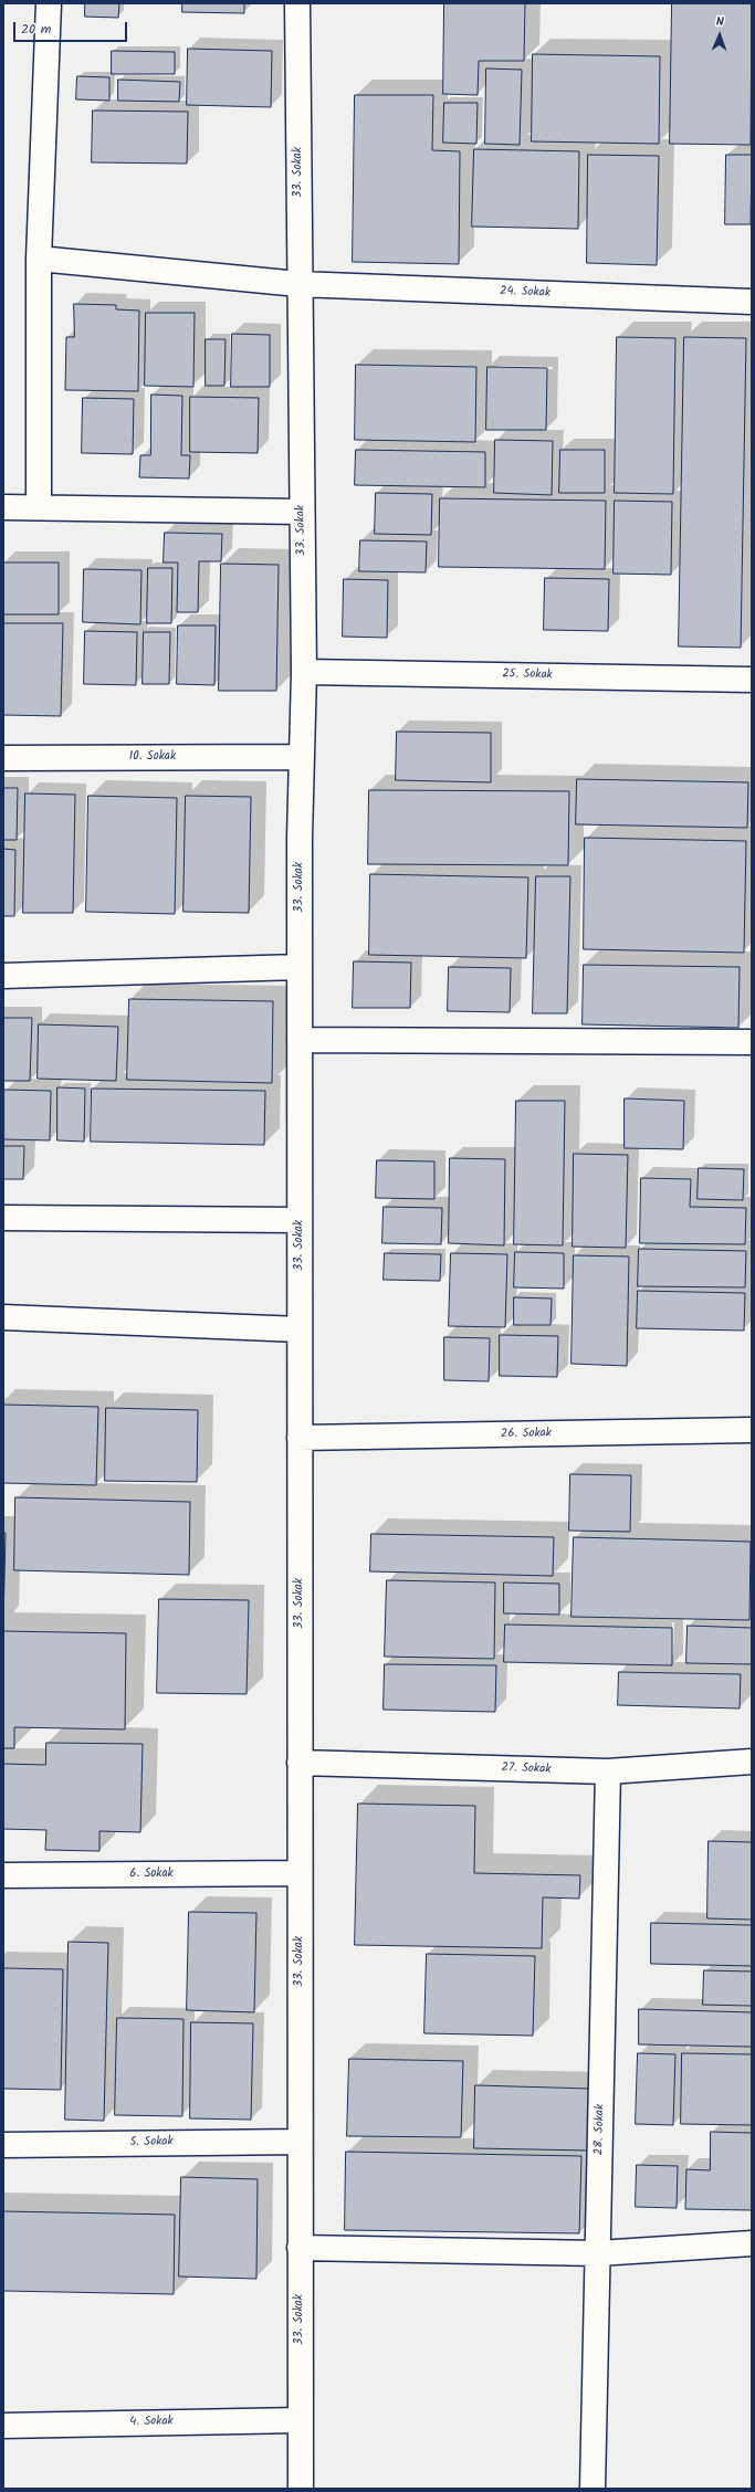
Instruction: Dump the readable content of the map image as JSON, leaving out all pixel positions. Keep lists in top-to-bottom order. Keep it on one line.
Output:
{"streets":{"street":["33. Sokak","24. Sokak","25. Sokak","10. Sokak","26. Sokak","27. Sokak","6. Sokak","28. Sokak","5. Sokak","4. Sokak"]},"crossings":[["33. Sokak","24. Sokak"],["33. Sokak","25. Sokak"],["33. Sokak","10. Sokak"],["33. Sokak","26. Sokak"],["33. Sokak","27. Sokak"],["33. Sokak","6. Sokak"],["33. Sokak","5. Sokak"],["33. Sokak","4. Sokak"],["27. Sokak","28. Sokak"]],"scale_bar":"20 m","north":"top"}
